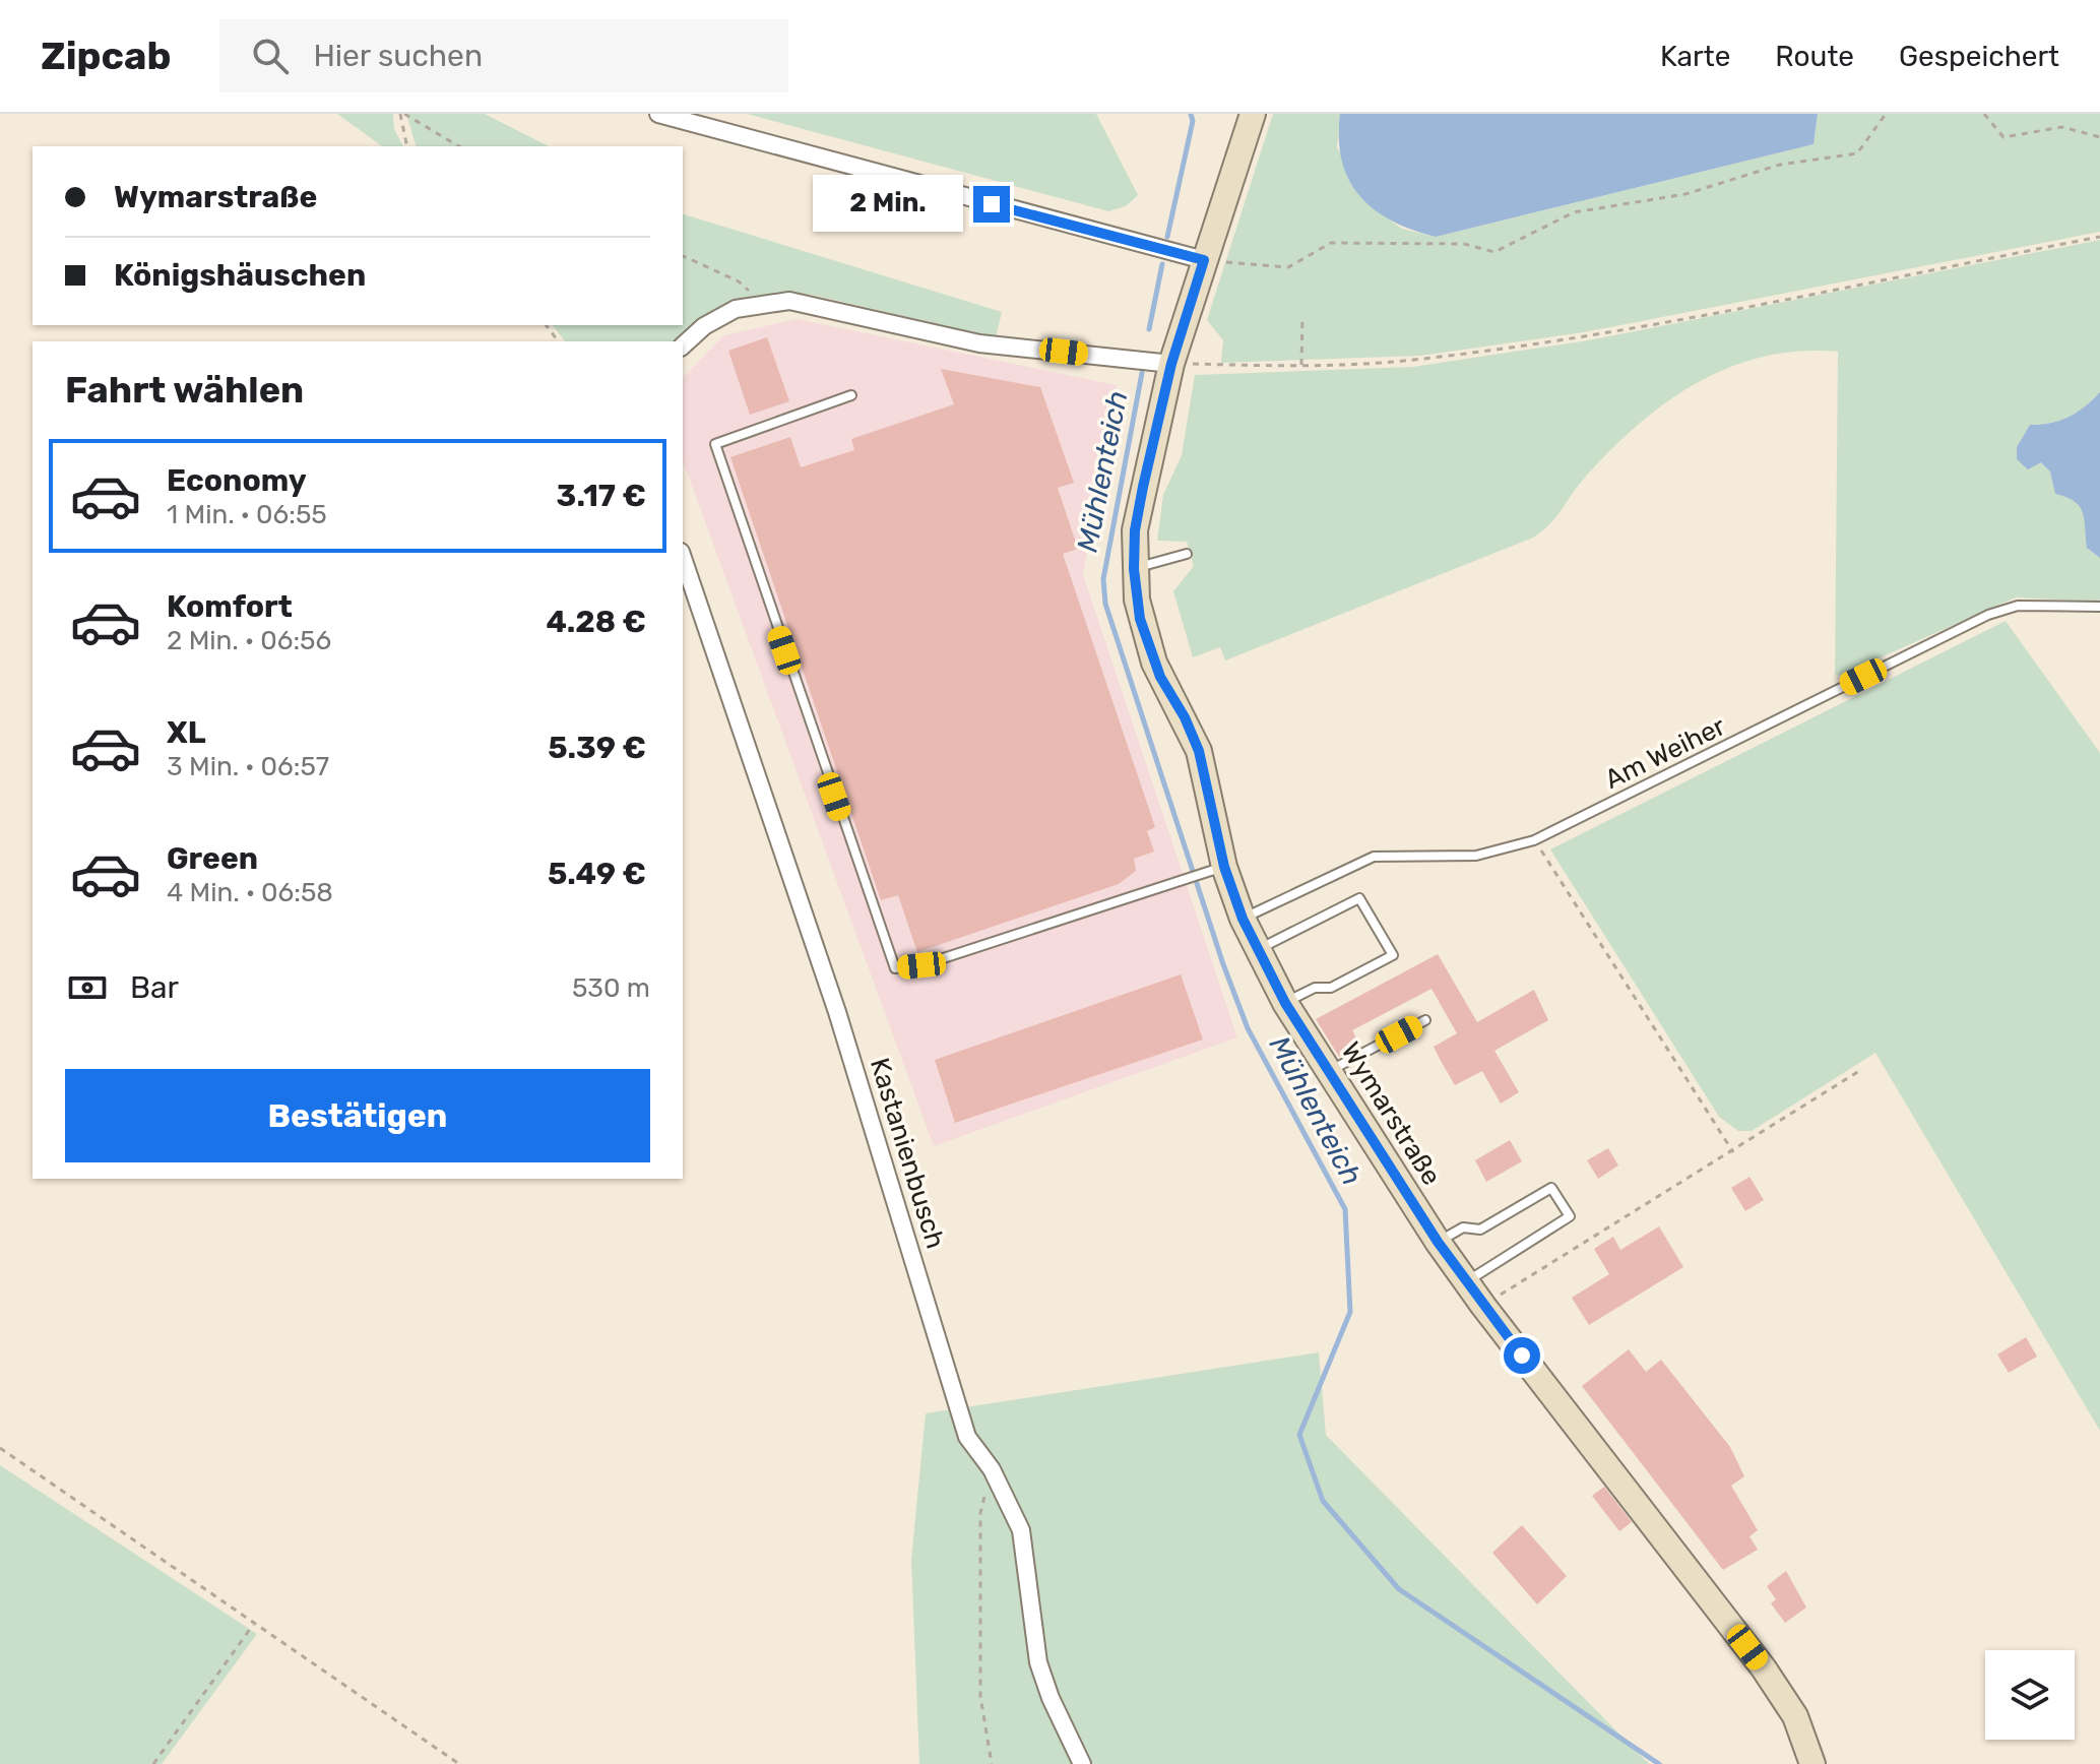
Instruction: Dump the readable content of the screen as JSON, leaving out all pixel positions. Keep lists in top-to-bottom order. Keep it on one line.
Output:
{"streets":{"main road":["Wymarstraße"],"street":["Kastanienbusch"],"lane":["Am Weiher"]},"crossings":[["Am Weiher","Wymarstraße"]],"water":["Mühlenteich"],"page":{"header":"Zipcab","search":"Hier suchen","nav":["Karte","Route","Gespeichert"],"banner":["Wymarstraße","Königshäuschen"],"bubble":"2 Min.","heading":"Fahrt wählen","list":[{"name":"Economy","note":"1 Min. · 06:55","value":"3.17 €"},{"name":"Komfort","note":"2 Min. · 06:56","value":"4.28 €"},{"name":"XL","note":"3 Min. · 06:57","value":"5.39 €"},{"name":"Green","note":"4 Min. · 06:58","value":"5.49 €"}],"pay":["Bar","530 m"],"buttons":"Bestätigen"}}
